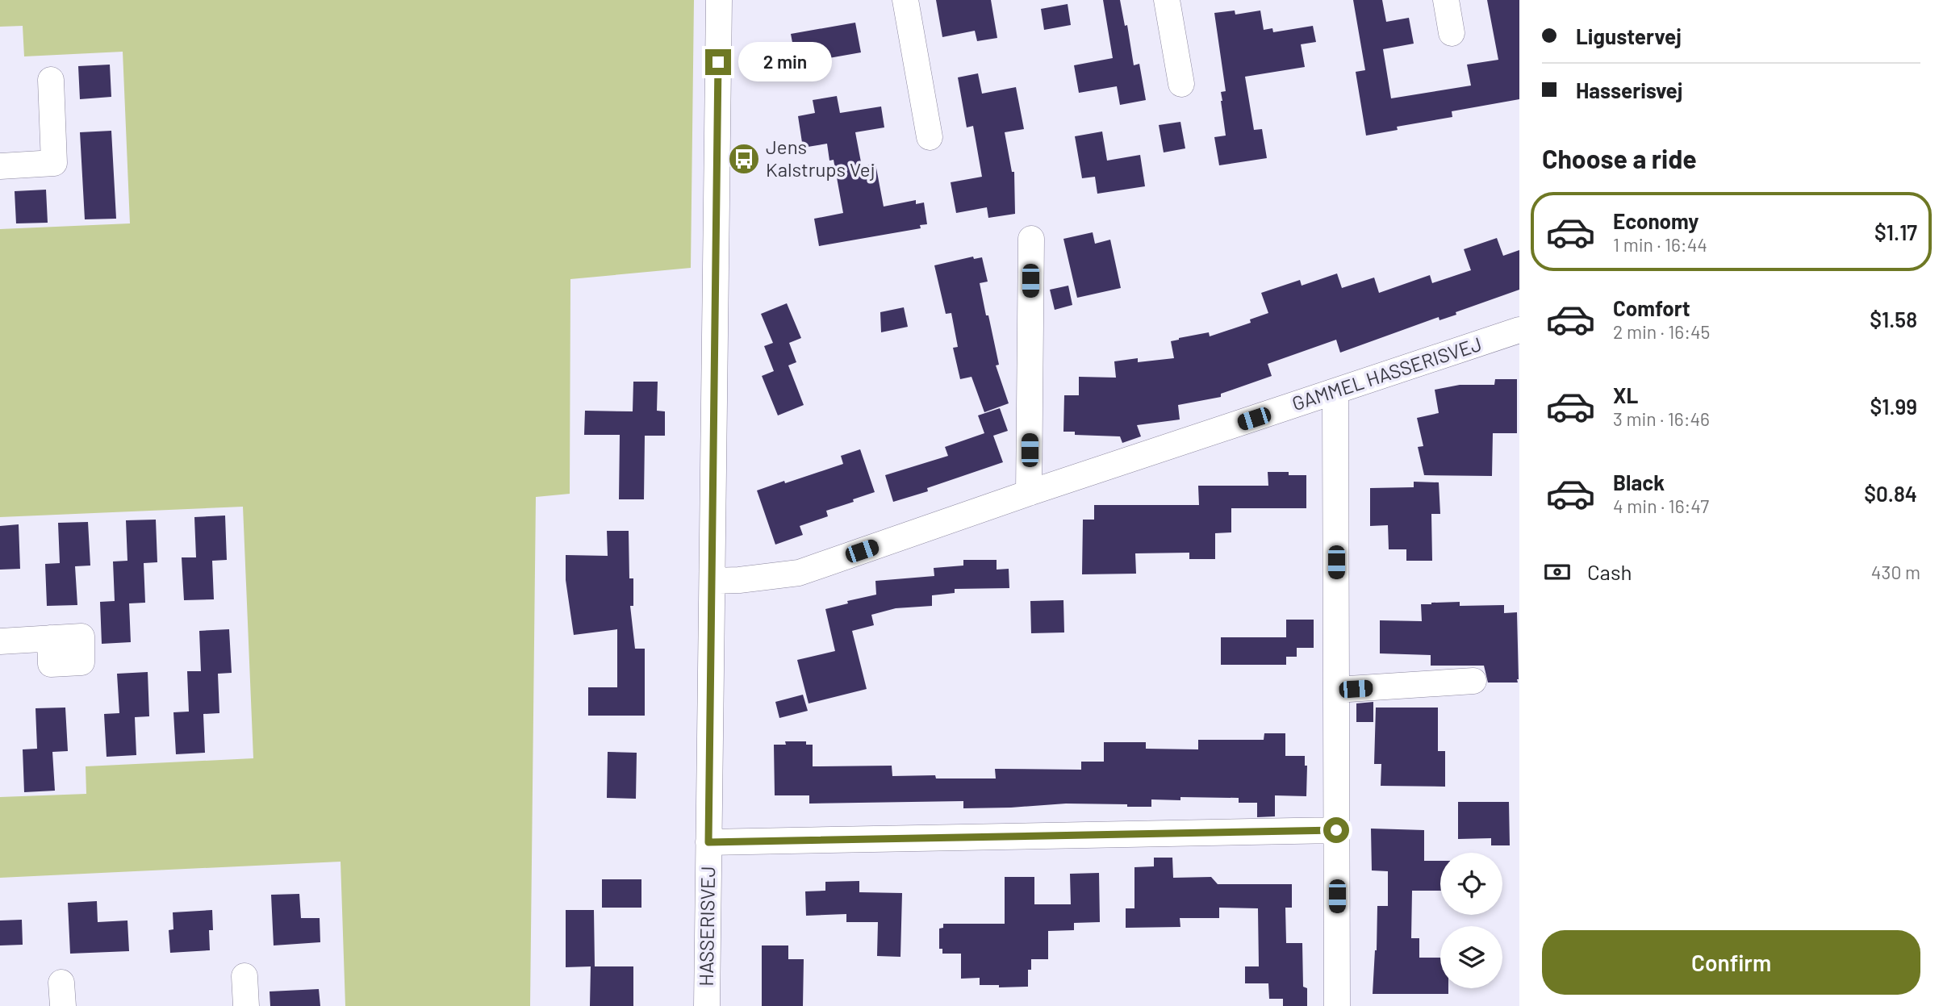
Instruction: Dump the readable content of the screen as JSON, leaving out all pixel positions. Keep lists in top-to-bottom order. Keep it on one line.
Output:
{"streets":{"street":["GAMMEL HASSERISVEJ","HASSERISVEJ"]},"crossings":[["GAMMEL HASSERISVEJ","HASSERISVEJ"]],"places":{"bus stop":["Jens Kalstrups Vej"]},"page":{"banner":["Ligustervej","Hasserisvej"],"bubble":"2 min","heading":"Choose a ride","list":[{"name":"Economy","note":"1 min · 16:44","value":"$1.17"},{"name":"Comfort","note":"2 min · 16:45","value":"$1.58"},{"name":"XL","note":"3 min · 16:46","value":"$1.99"},{"name":"Black","note":"4 min · 16:47","value":"$0.84"}],"pay":["Cash","430 m"],"buttons":"Confirm"}}
